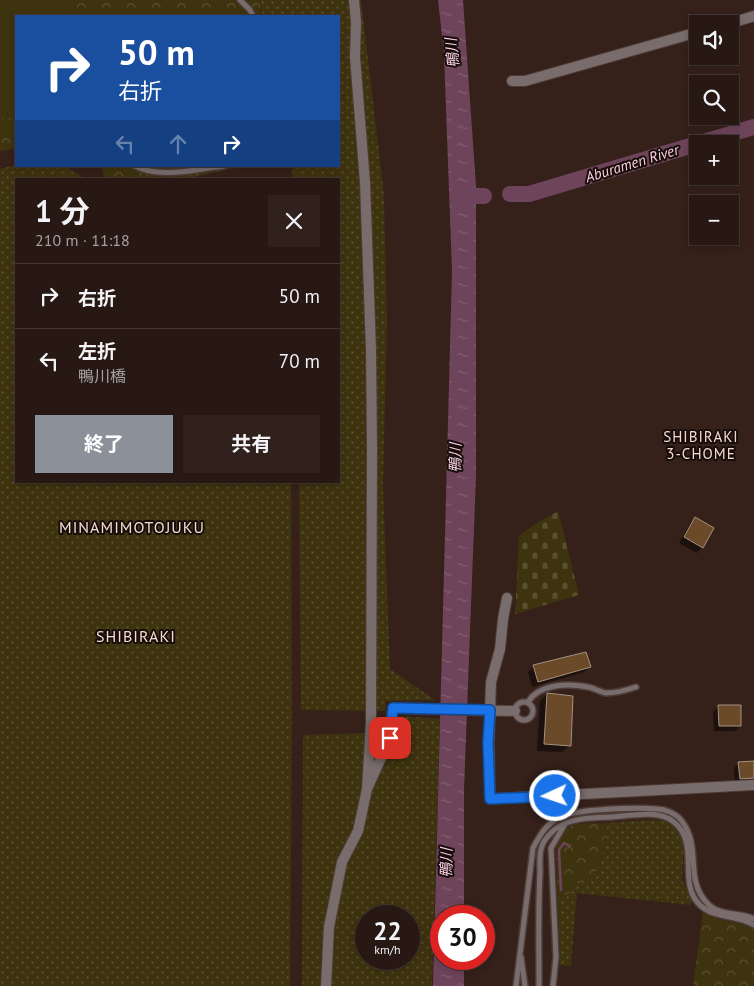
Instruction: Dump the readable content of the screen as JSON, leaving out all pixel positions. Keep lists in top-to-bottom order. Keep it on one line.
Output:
{"districts":["SHIBIRAKI 3-CHOME","MINAMIMOTOJUKU","SHIBIRAKI"],"water":["鴨川","Aburamen River"],"page":{"map_buttons":["+","−"],"turn":["50 m","右折"],"heading":["1 分","210 m · 11:18"],"list":[{"name":"右折","value":"50 m"},{"name":"左折","note":"鴨川橋","value":"70 m"}],"buttons":["終了","共有"],"speed":"22 km/h","limit":"30"}}
